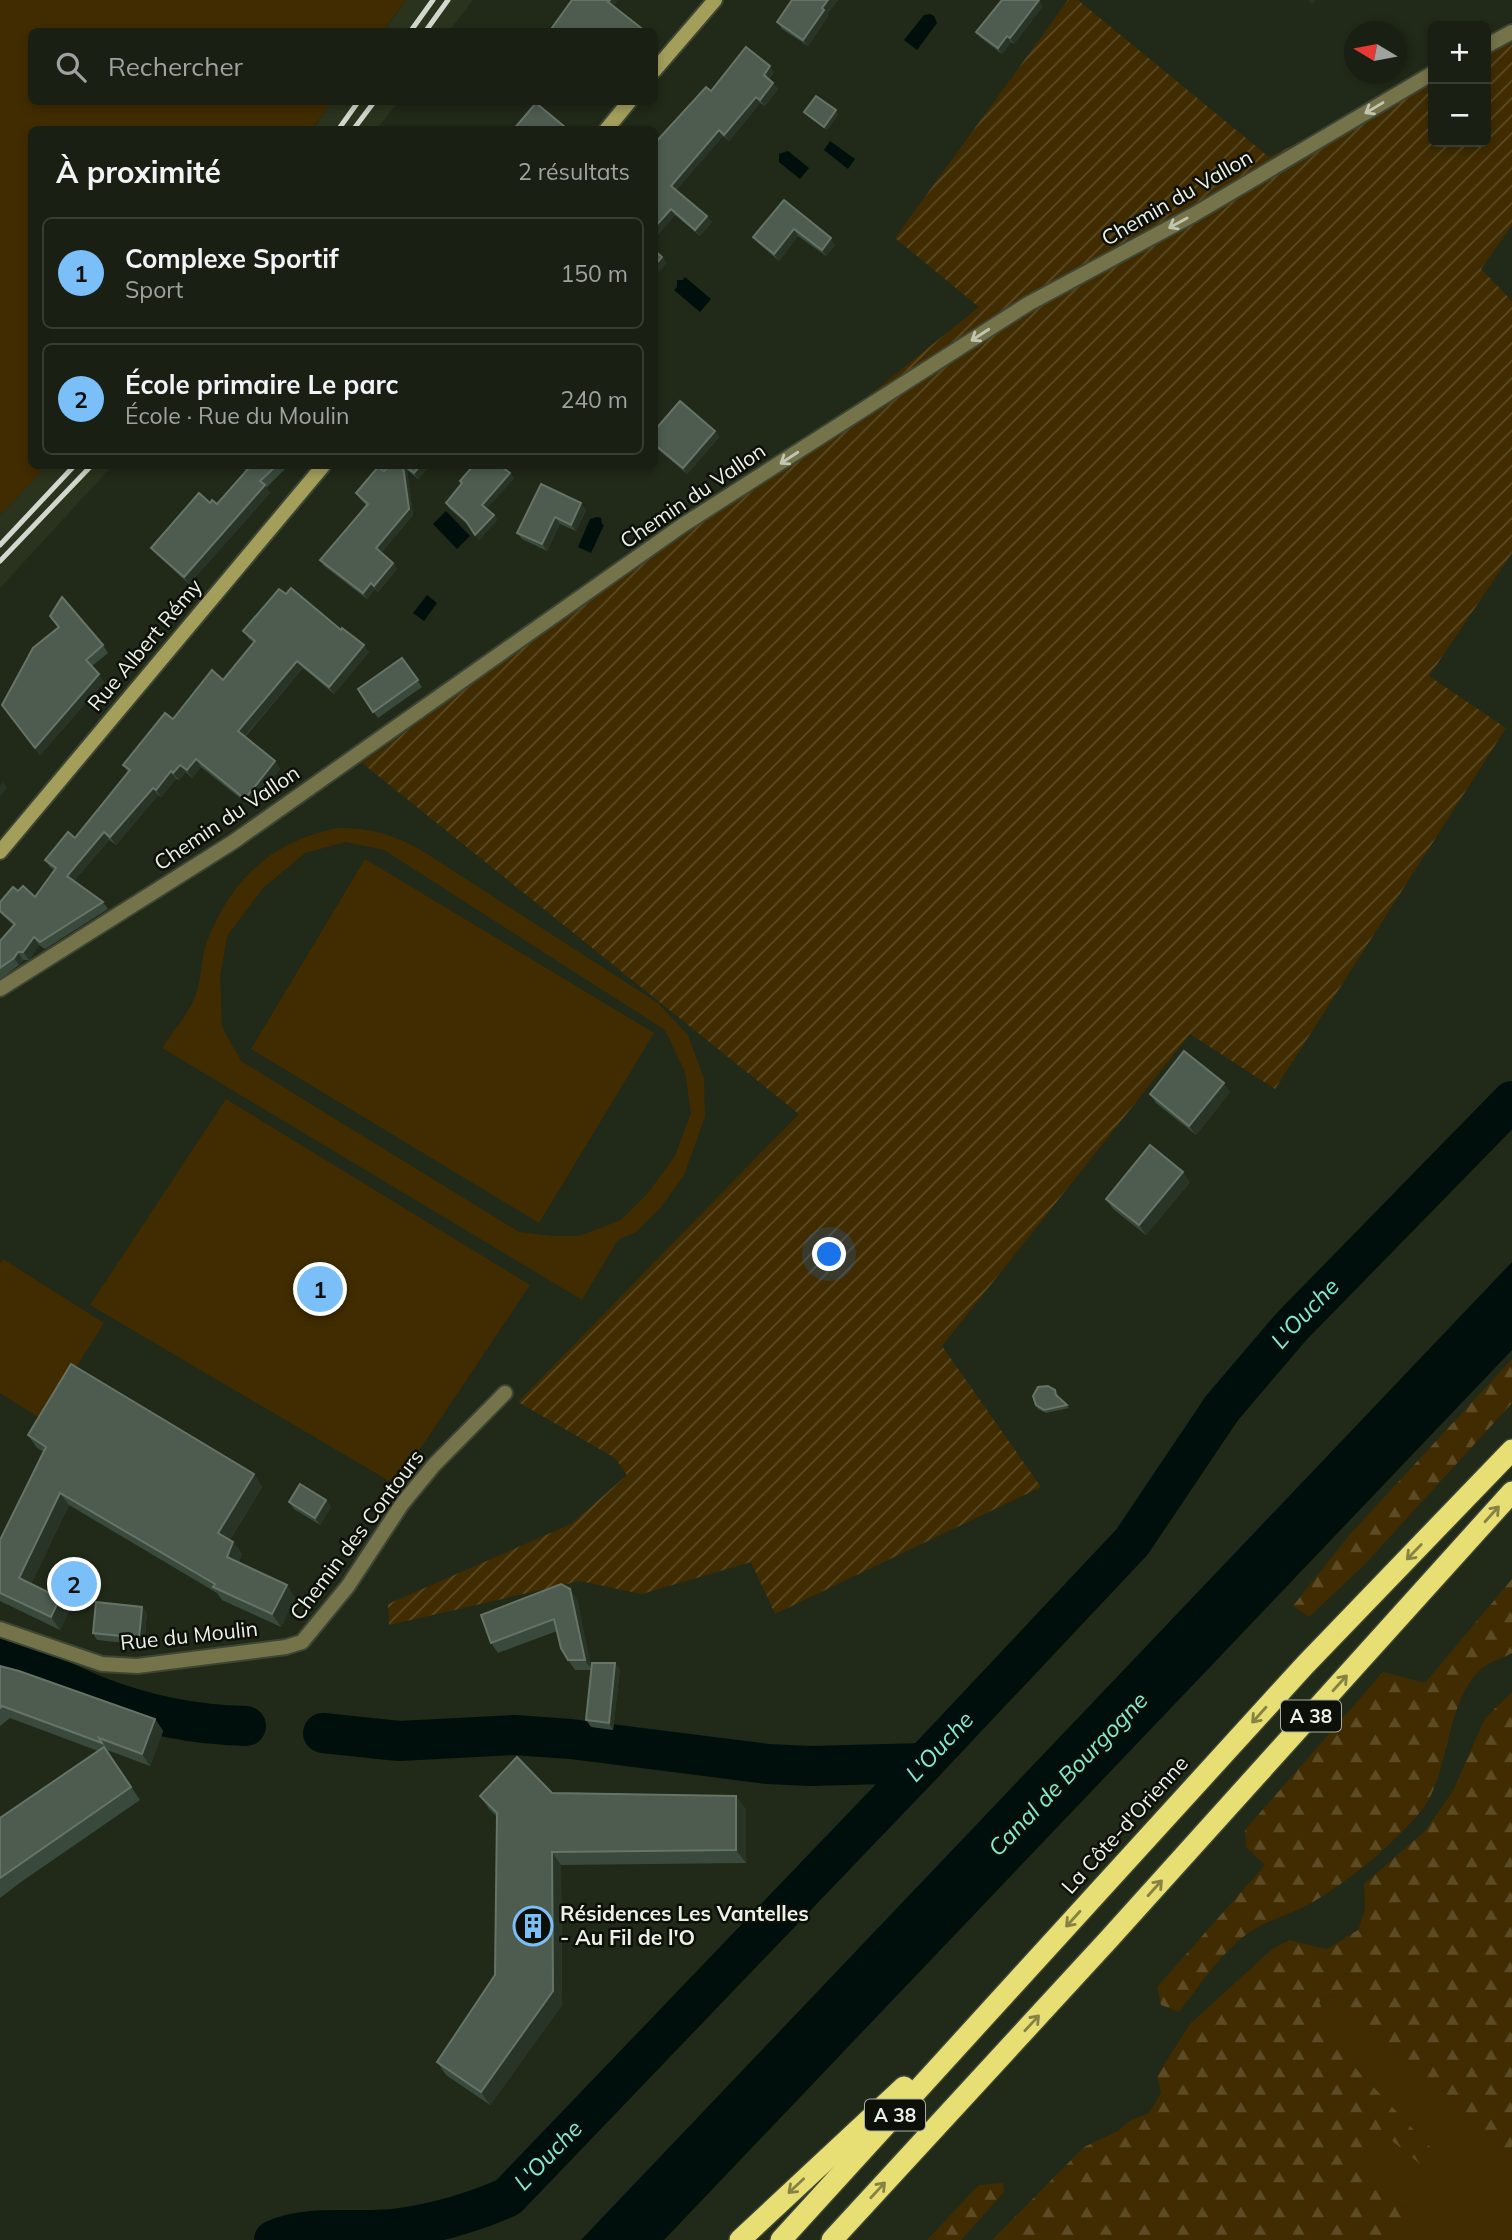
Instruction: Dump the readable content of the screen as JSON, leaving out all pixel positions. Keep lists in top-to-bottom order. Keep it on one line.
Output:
{"streets":{"highway":["A 38","La Côte-d'Orienne"],"main road":["Rue Albert Rémy"],"street":["Chemin du Vallon","Chemin des Contours","Rue du Moulin"]},"crossings":[["Chemin des Contours","Rue du Moulin"]],"one_way":["Chemin du Vallon"],"water":["L'Ouche","Canal de Bourgogne"],"places":{"building":["Résidences Les Vantelles - Au Fil de l'O"]},"north":"left","page":{"map_buttons":["+","−"],"search":"Rechercher","heading":["À proximité","2 résultats"],"list":[{"mark":"1","name":"Complexe Sportif","note":"Sport","value":"150 m"},{"mark":"2","name":"École primaire Le parc","note":"École · Rue du Moulin","value":"240 m"}],"pins":["1","2"]}}
